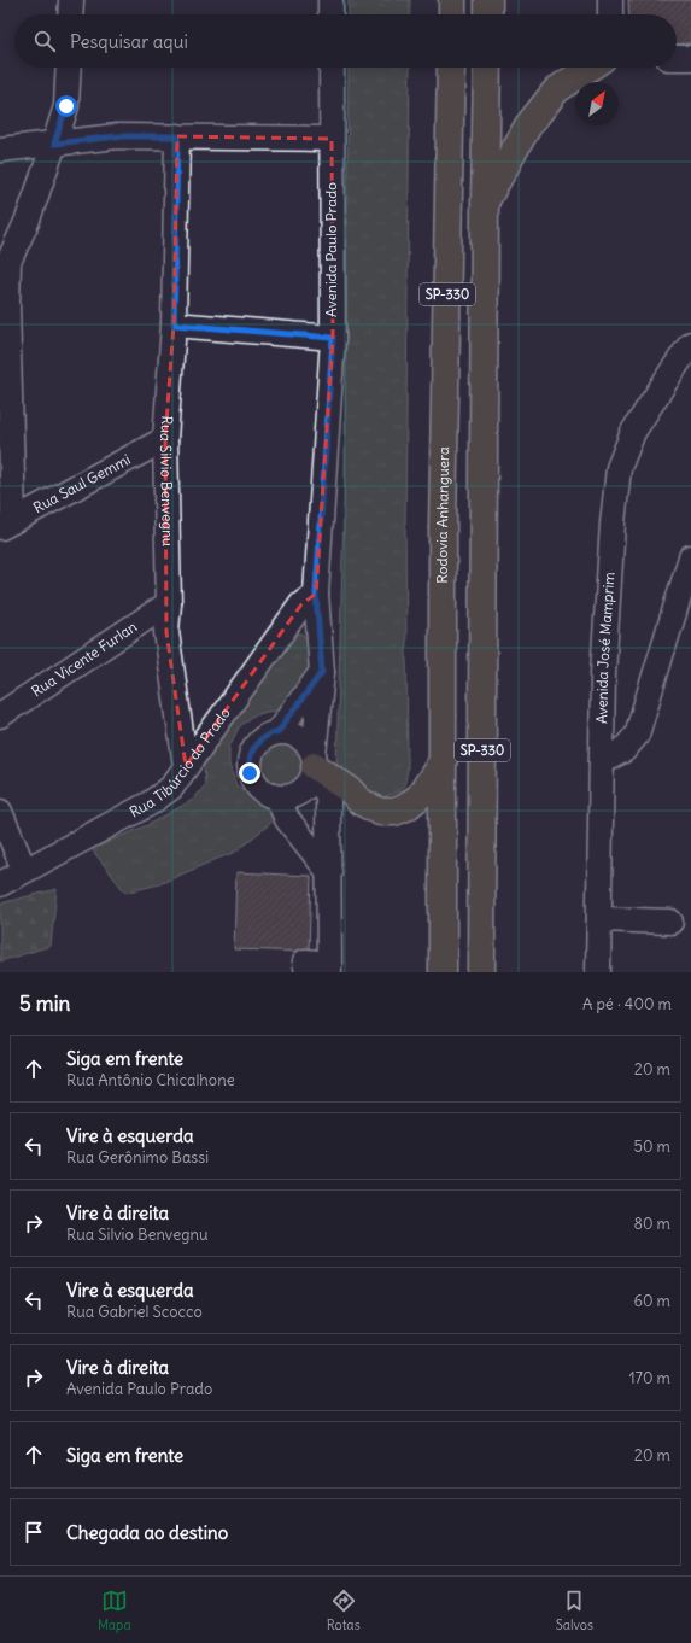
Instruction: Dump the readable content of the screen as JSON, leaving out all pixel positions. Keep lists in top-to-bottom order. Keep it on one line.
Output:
{"streets":{"highway":["SP-330","Rodovia Anhanguera"],"street":["Avenida Paulo Prado","Rua Silvio Benvegnu","Rua Saul Gemmi","Avenida José Mamprim","Rua Vicente Furlan","Rua Tibúrcio do Prado"]},"crossings":[["Avenida Paulo Prado","Rua Tibúrcio do Prado"],["Rua Silvio Benvegnu","Rua Saul Gemmi"],["Rua Silvio Benvegnu","Rua Vicente Furlan"],["Rua Silvio Benvegnu","Rua Tibúrcio do Prado"]],"north":"top right","page":{"search":"Pesquisar aqui","heading":["5 min","A pé · 400 m"],"list":[["Siga em frente","Rua Antônio Chicalhone","20 m"],["Vire à esquerda","Rua Gerônimo Bassi","50 m"],["Vire à direita","Rua Silvio Benvegnu","80 m"],["Vire à esquerda","Rua Gabriel Scocco","60 m"],["Vire à direita","Avenida Paulo Prado","170 m"],["Siga em frente","20 m"],"Chegada ao destino"],"nav":["Mapa","Rotas","Salvos"]}}
